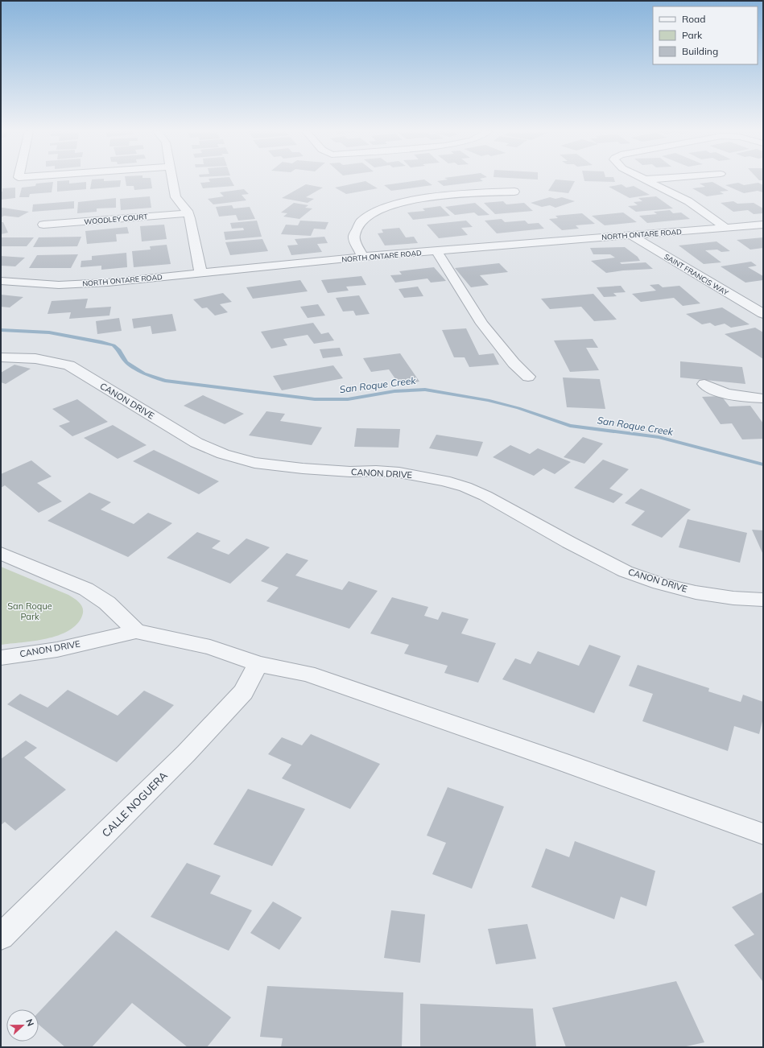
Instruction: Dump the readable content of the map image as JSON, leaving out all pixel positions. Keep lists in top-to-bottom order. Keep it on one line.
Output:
{"streets":{"street":["WOODLEY COURT","NORTH ONTARE ROAD","SAINT FRANCIS WAY","CANON DRIVE","CALLE NOGUERA"]},"crossings":[["NORTH ONTARE ROAD","SAINT FRANCIS WAY"],["CANON DRIVE","CALLE NOGUERA"]],"water":["San Roque Creek"],"parks":["San Roque Park"],"legend":["Road","Park","Building"],"north":"right"}
